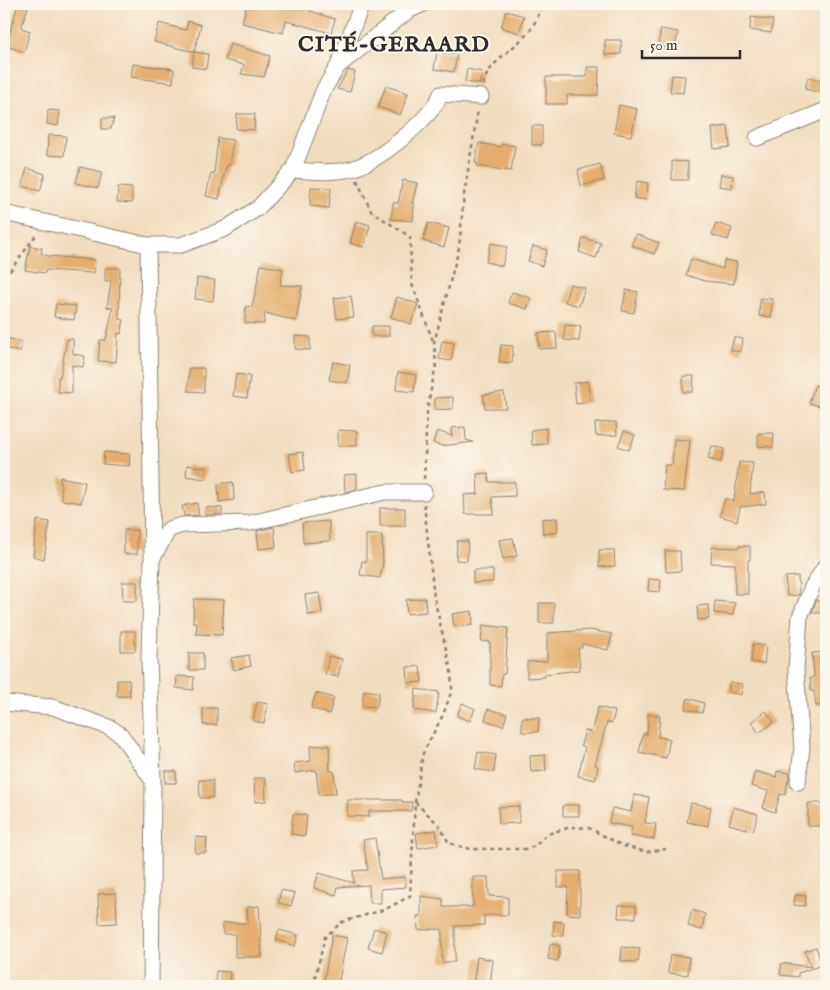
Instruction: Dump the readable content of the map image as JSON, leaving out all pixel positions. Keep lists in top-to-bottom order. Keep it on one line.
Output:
{"districts":["CITÉ-GERAARD"],"scale_bar":"50 m"}
